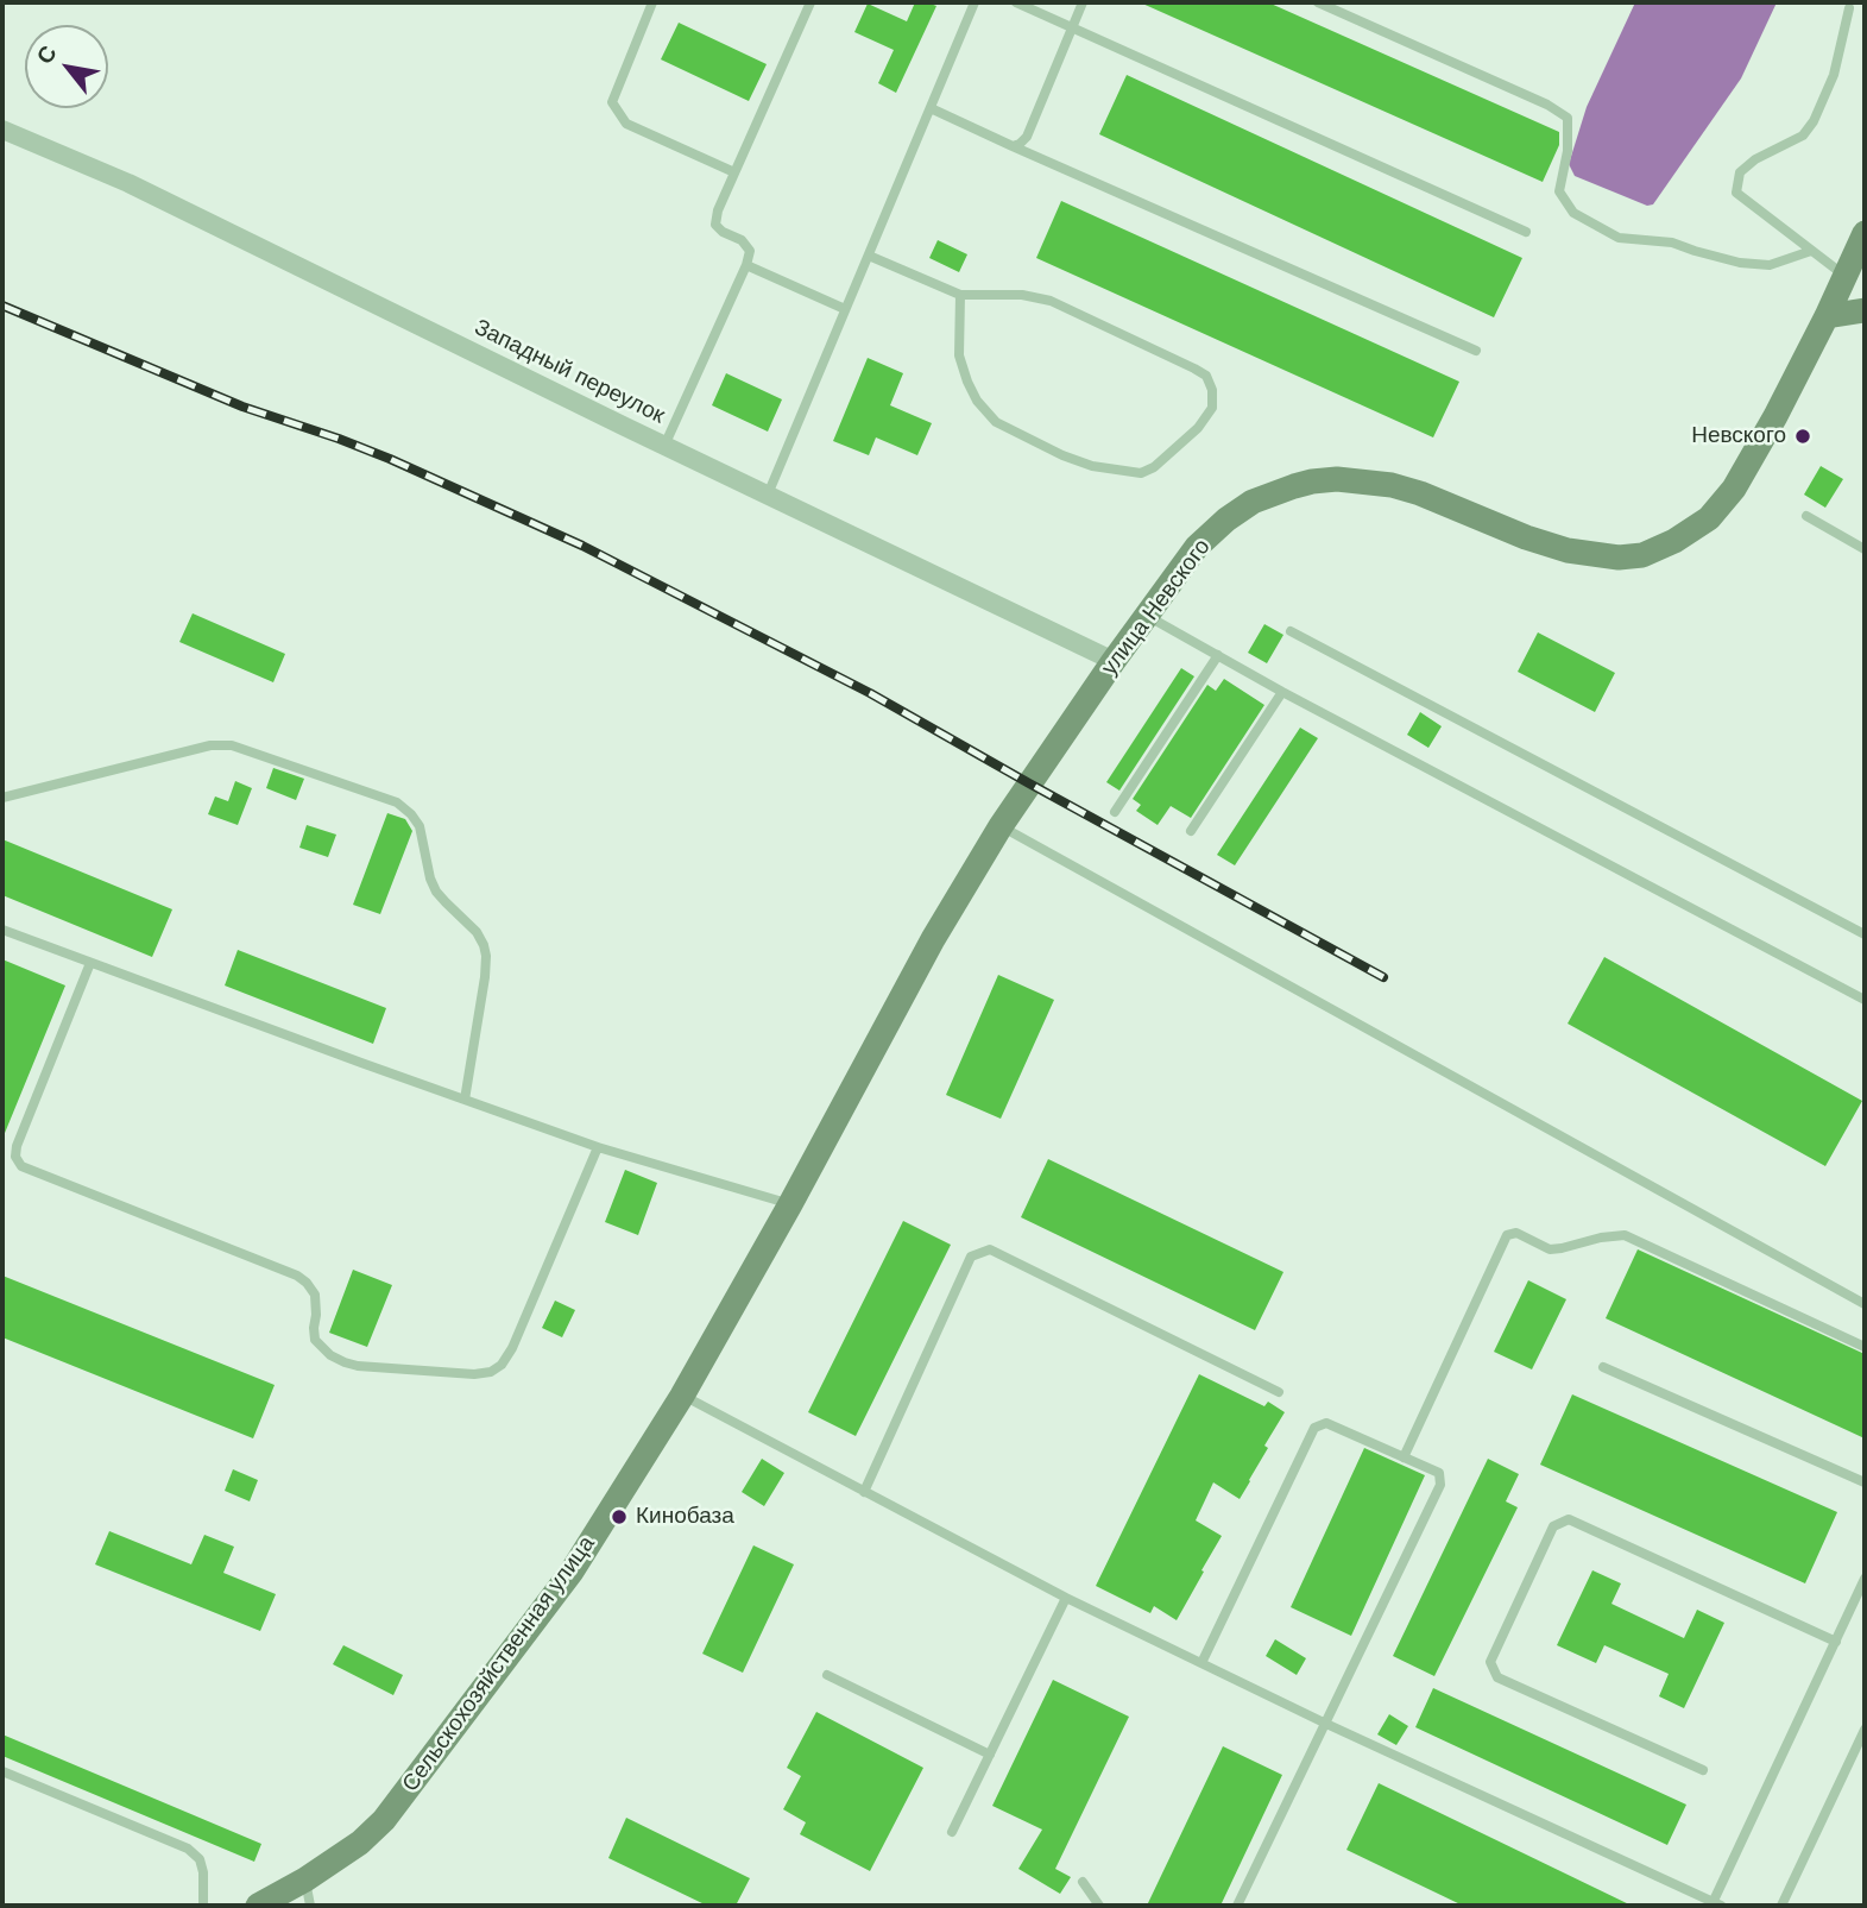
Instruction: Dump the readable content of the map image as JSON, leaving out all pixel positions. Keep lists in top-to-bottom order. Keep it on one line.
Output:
{"streets":{"main road":["улица Невского","Сельскохозяйственная улица"],"street":["Западный переулок"]},"crossings":[["Западный переулок","улица Невского"],["улица Невского","Сельскохозяйственная улица"]],"places":["Невского","Кинобаза"],"north":"top left"}
